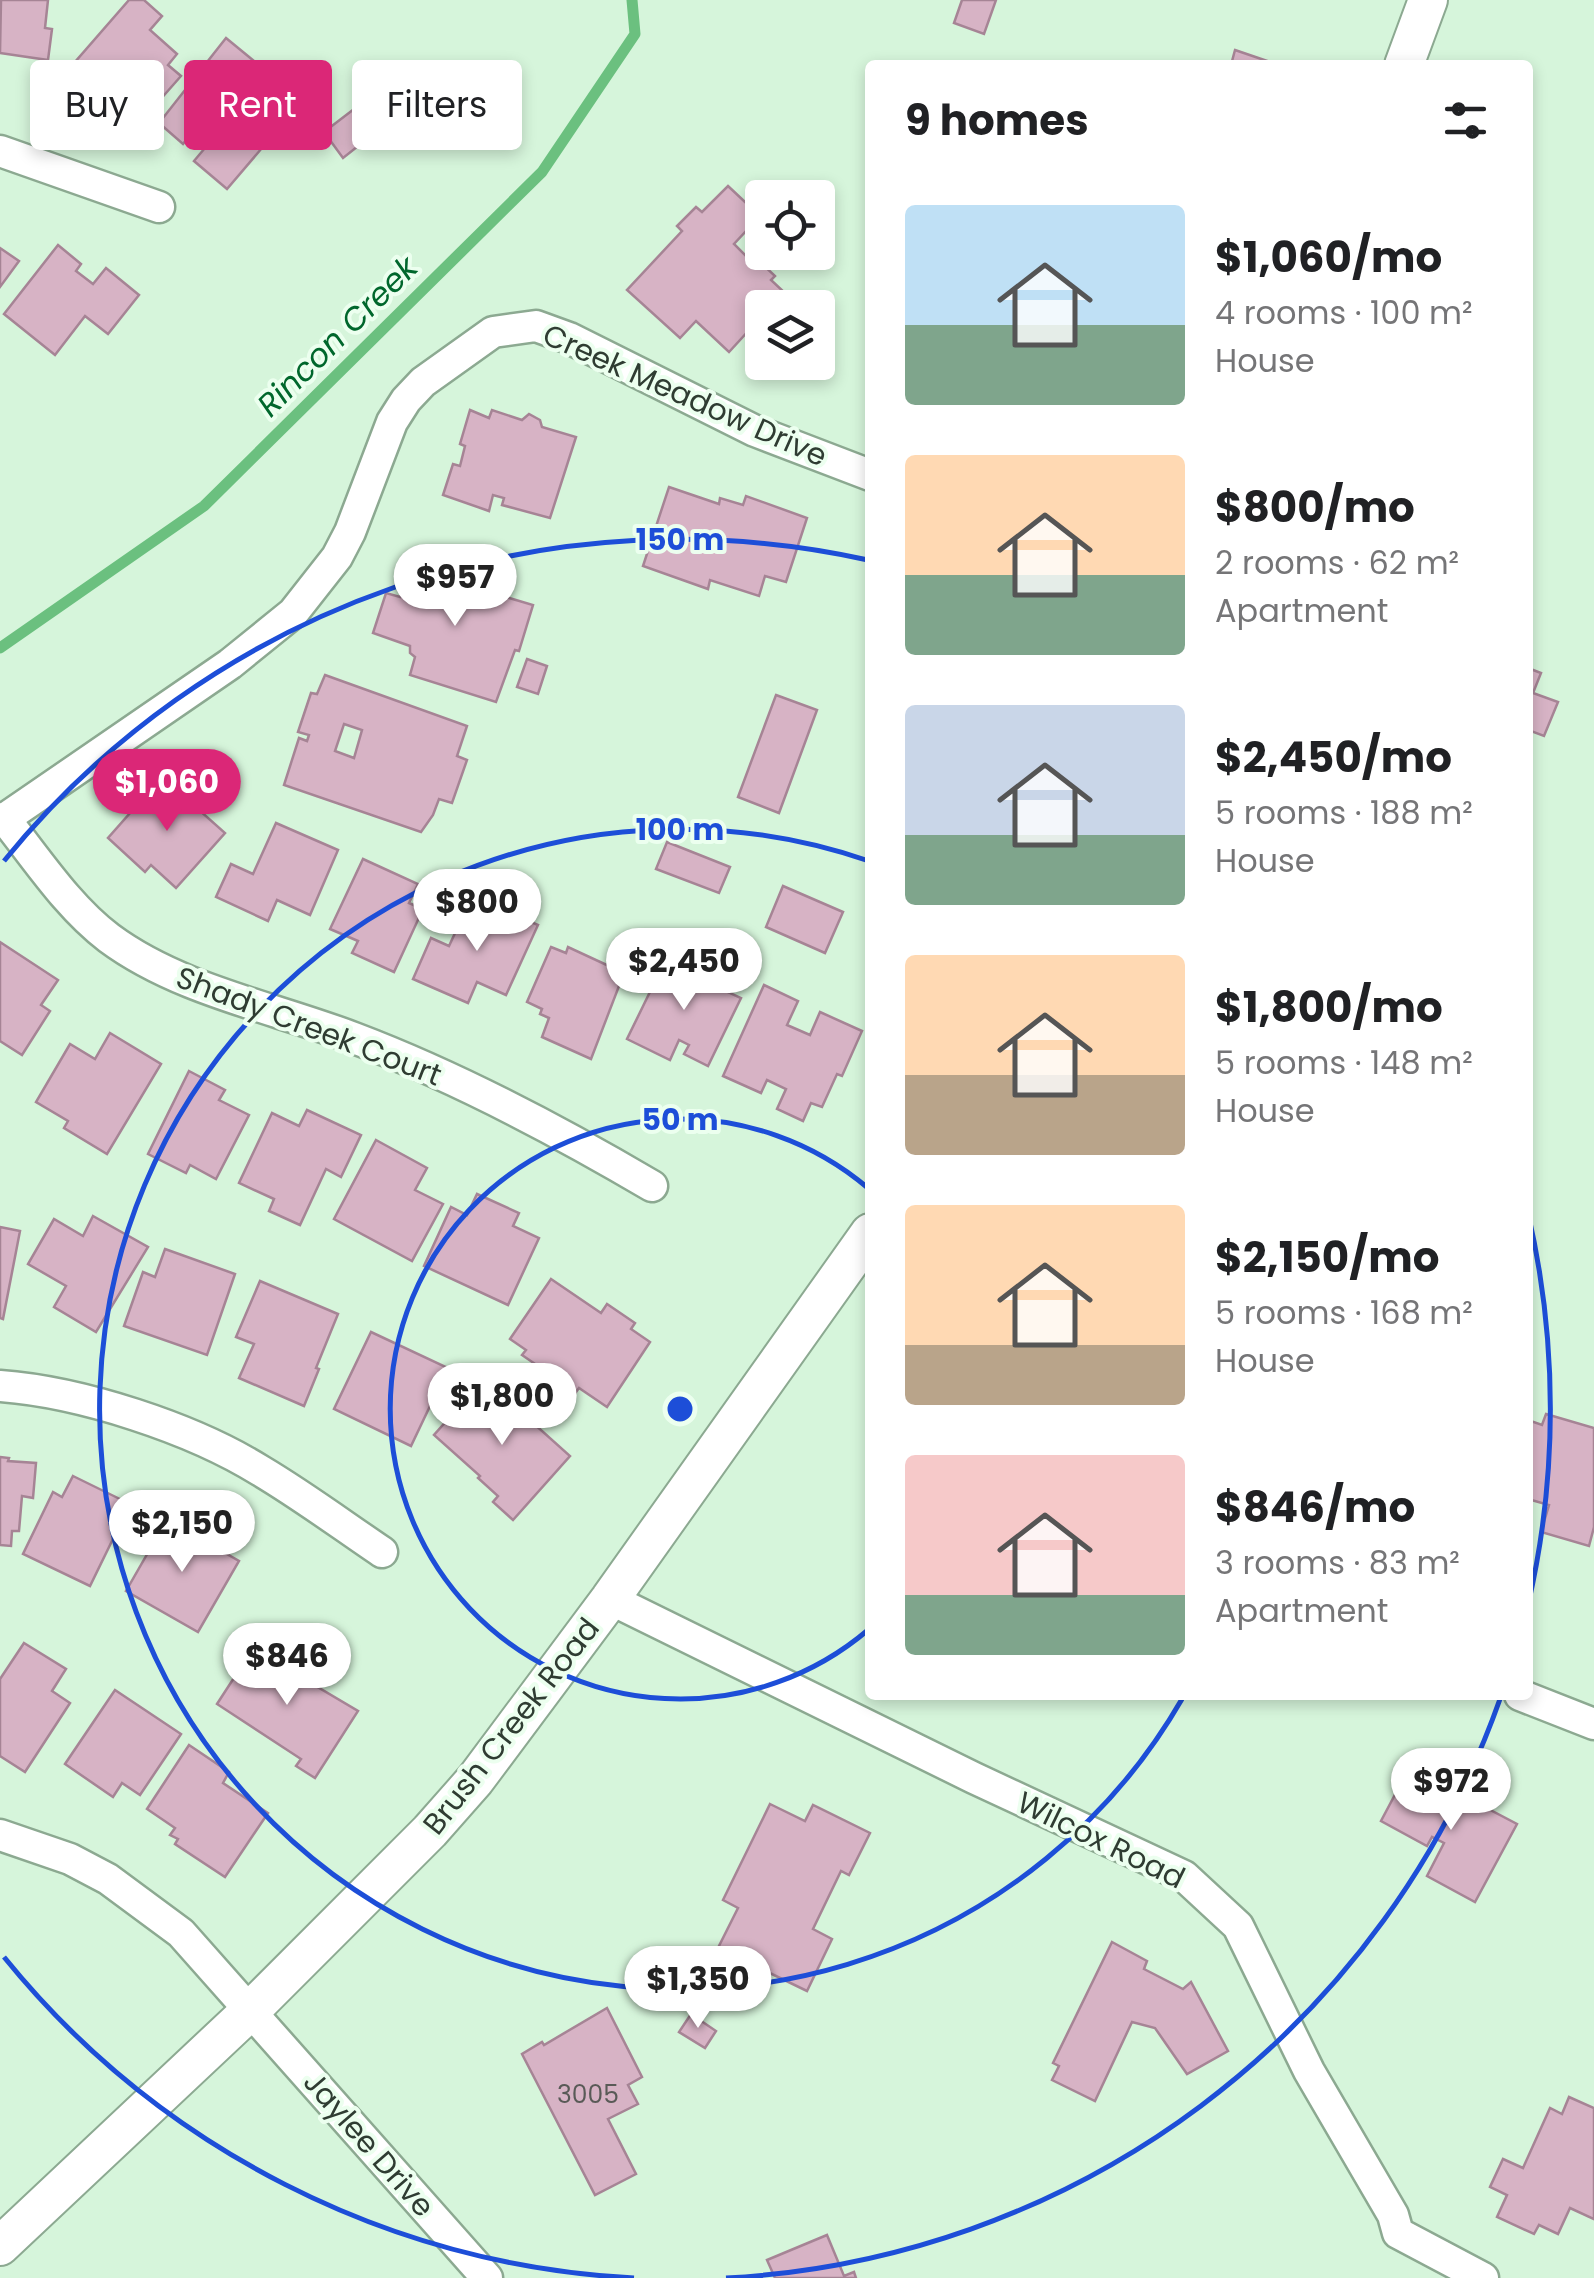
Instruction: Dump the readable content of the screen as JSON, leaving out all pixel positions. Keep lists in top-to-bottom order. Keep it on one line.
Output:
{"streets":{"street":["Creek Meadow Drive","Shady Creek Court","Brush Creek Road","Wilcox Road","Jaylee Drive"]},"crossings":[["Creek Meadow Drive","Shady Creek Court"],["Brush Creek Road","Wilcox Road"],["Brush Creek Road","Jaylee Drive"]],"water":["Rincon Creek"],"house_numbers":["3005"],"page":{"chip":["Buy","Rent","Filters"],"heading":"9 homes","list":[{"name":"$1,060/mo","note":"4 rooms · 100 m² · House"},{"name":"$800/mo","note":"2 rooms · 62 m² · Apartment"},{"name":"$2,450/mo","note":"5 rooms · 188 m² · House"},{"name":"$1,800/mo","note":"5 rooms · 148 m² · House"},{"name":"$2,150/mo","note":"5 rooms · 168 m² · House"},{"name":"$846/mo","note":"3 rooms · 83 m² · Apartment"}],"price":["$957","$1,060","$800","$2,450","$1,800","$2,150","$846","$972","$1,350"]},"rings":["150 m","100 m","50 m"]}
